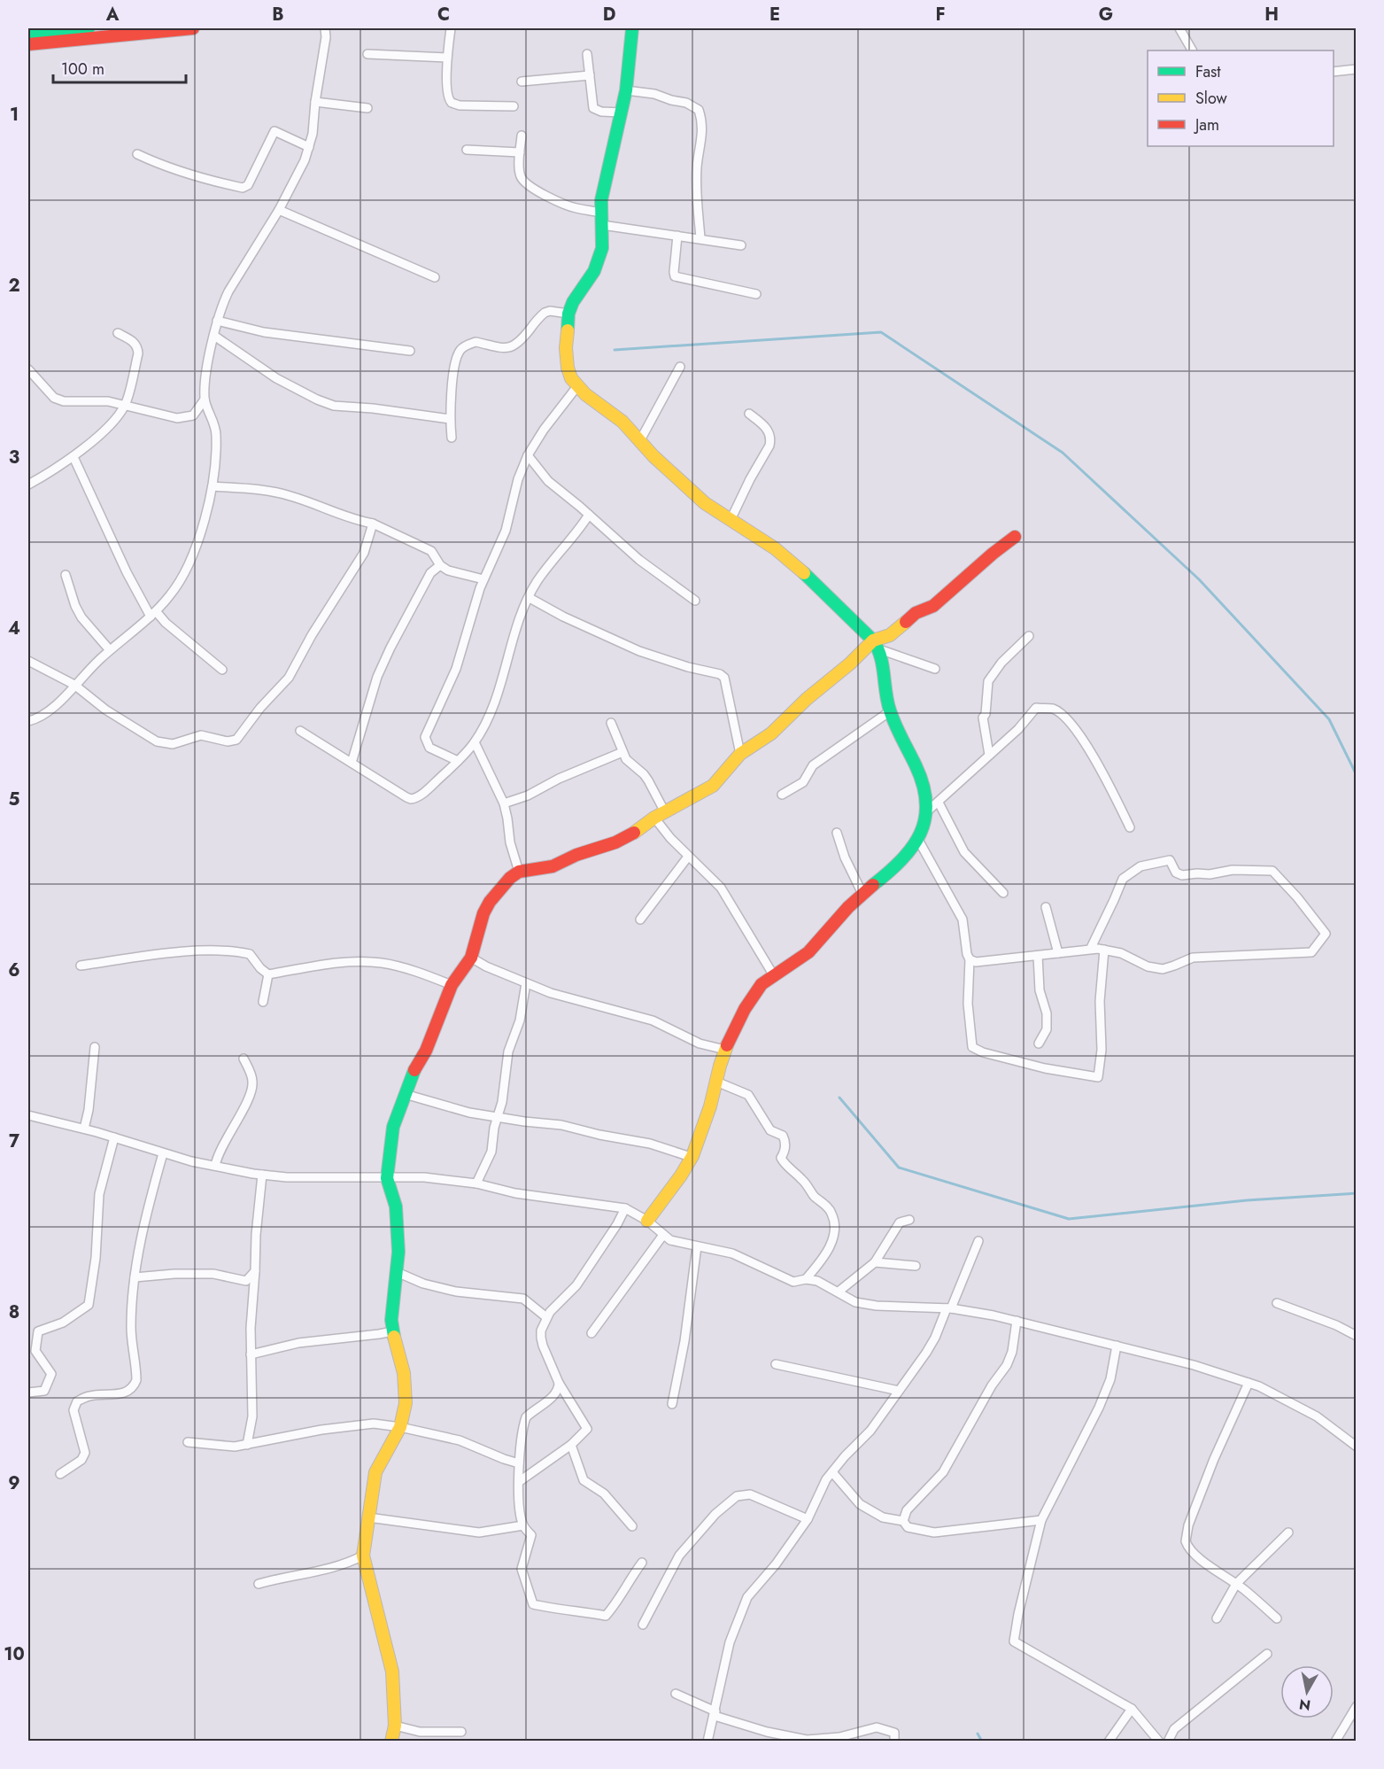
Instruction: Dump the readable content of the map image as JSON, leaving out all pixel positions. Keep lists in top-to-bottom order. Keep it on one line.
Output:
{"legend":["Fast","Slow","Jam"],"scale_bar":"100 m","north":"bottom","grid":{"columns":["A","B","C","D","E","F","G","H"],"rows":["1","2","3","4","5","6","7","8","9","10"]}}
